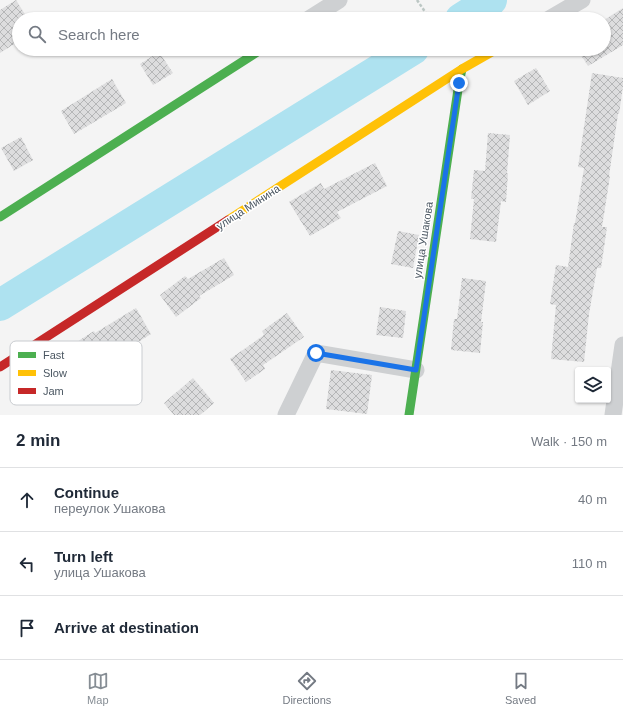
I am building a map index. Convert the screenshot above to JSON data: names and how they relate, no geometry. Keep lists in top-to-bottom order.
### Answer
{
  "streets": {
    "street": ["улица Минина", "улица Ушакова"]
  },
  "crossings": [
    ["улица Минина", "улица Ушакова"]
  ],
  "legend": ["Fast", "Slow", "Jam"],
  "page": {
    "search": "Search here",
    "heading": ["2 min", "Walk · 150 m"],
    "list": [
      ["Continue", "переулок Ушакова", "40 m"],
      ["Turn left", "улица Ушакова", "110 m"],
      "Arrive at destination"
    ],
    "nav": ["Map", "Directions", "Saved"]
  }
}
